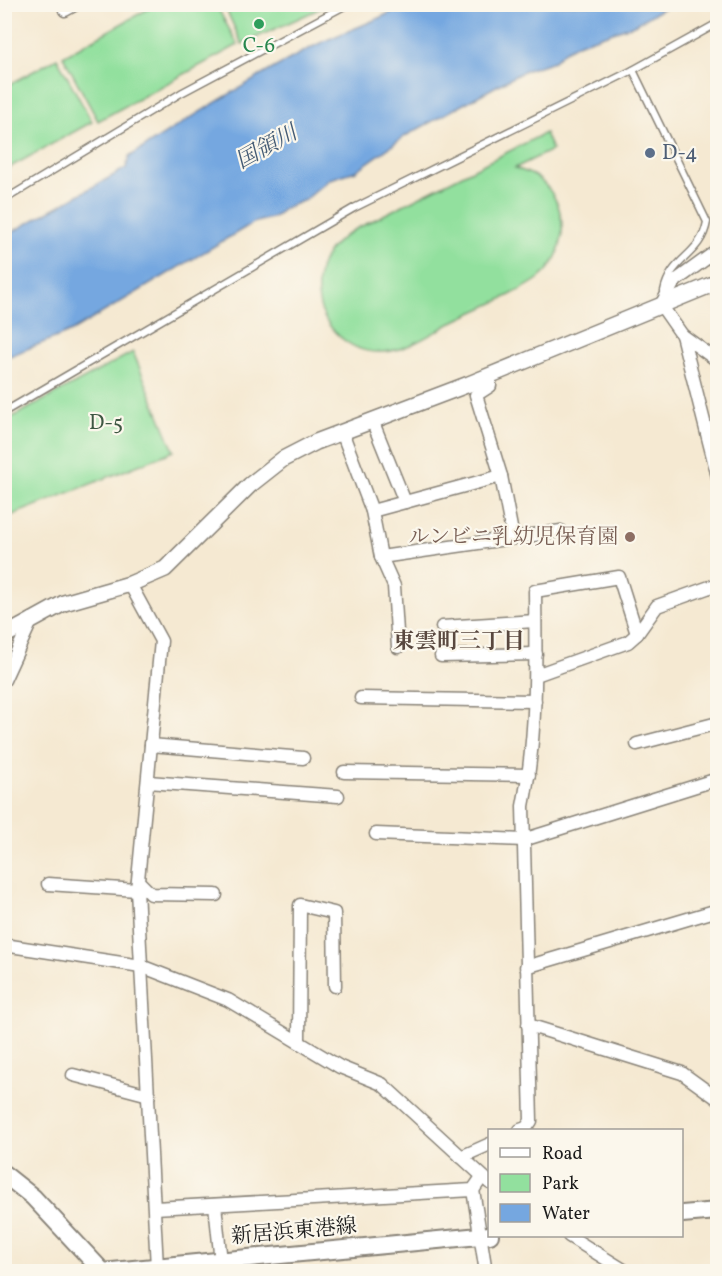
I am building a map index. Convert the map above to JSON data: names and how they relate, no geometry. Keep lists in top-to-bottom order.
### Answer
{
  "streets": {
    "main road": ["新居浜東港線"]
  },
  "districts": ["東雲町三丁目"],
  "water": ["国領川"],
  "parks": ["D-5"],
  "places": ["C-6", "D-4", "ルンビニ乳幼児保育園"],
  "legend": ["Road", "Park", "Water"]
}
